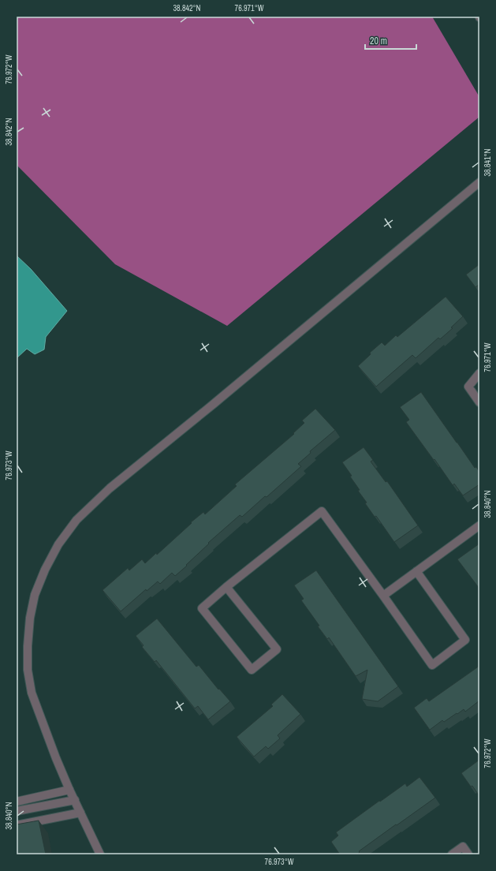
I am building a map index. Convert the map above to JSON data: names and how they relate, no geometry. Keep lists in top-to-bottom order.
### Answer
{
  "scale_bar": "20 m",
  "coordinates": [
    "38.842°N",
    "76.971°W",
    "76.972°W",
    "38.841°N",
    "76.973°W",
    "38.840°N"
  ]
}
